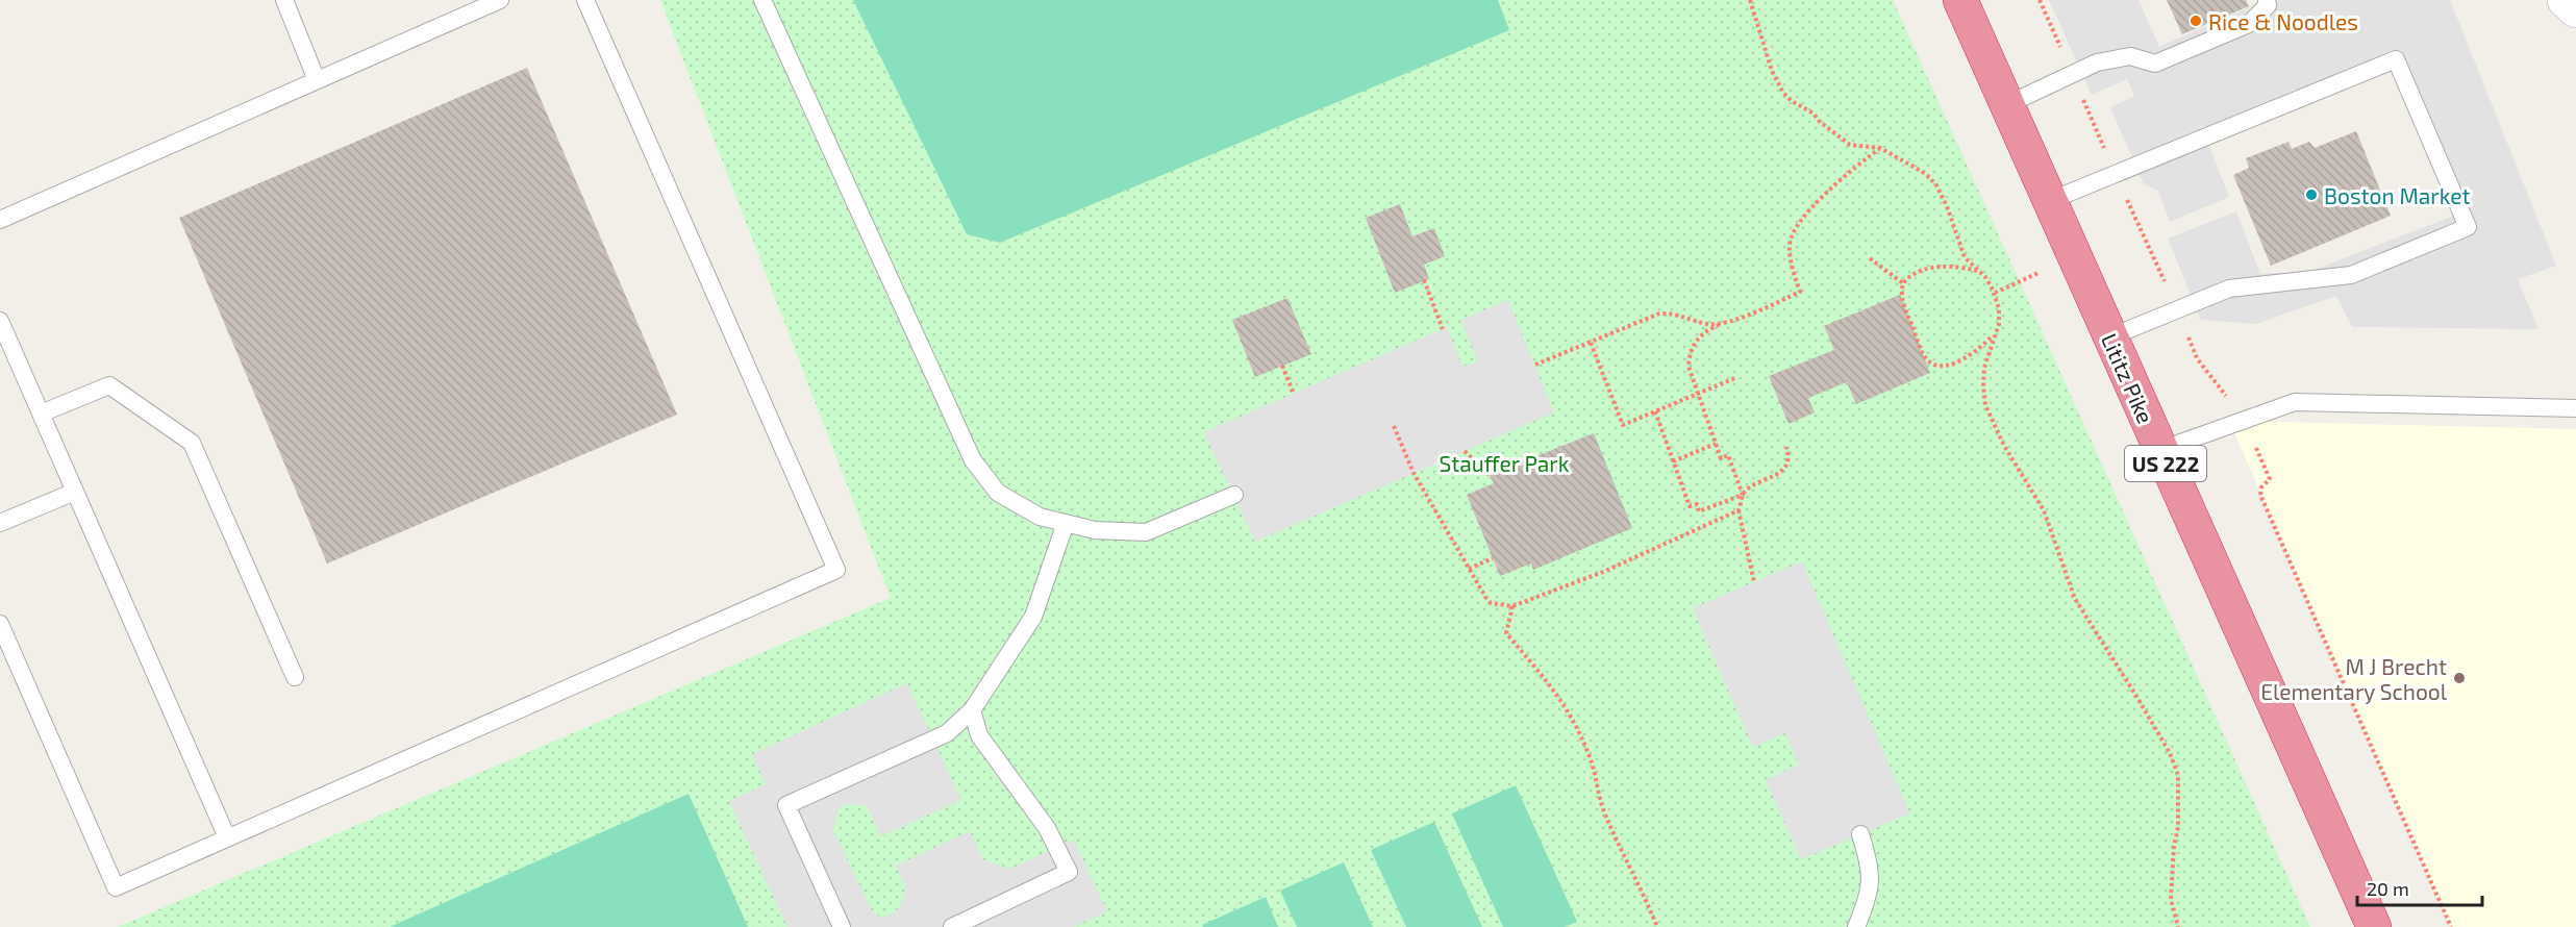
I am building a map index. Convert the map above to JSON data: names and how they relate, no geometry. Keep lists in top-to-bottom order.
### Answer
{
  "streets": {
    "highway": ["Lititz Pike", "US 222"]
  },
  "parks": ["Stauffer Park"],
  "places": ["Rice & Noodles", "Boston Market", "M J Brecht Elementary School"],
  "scale_bar": "20 m"
}
